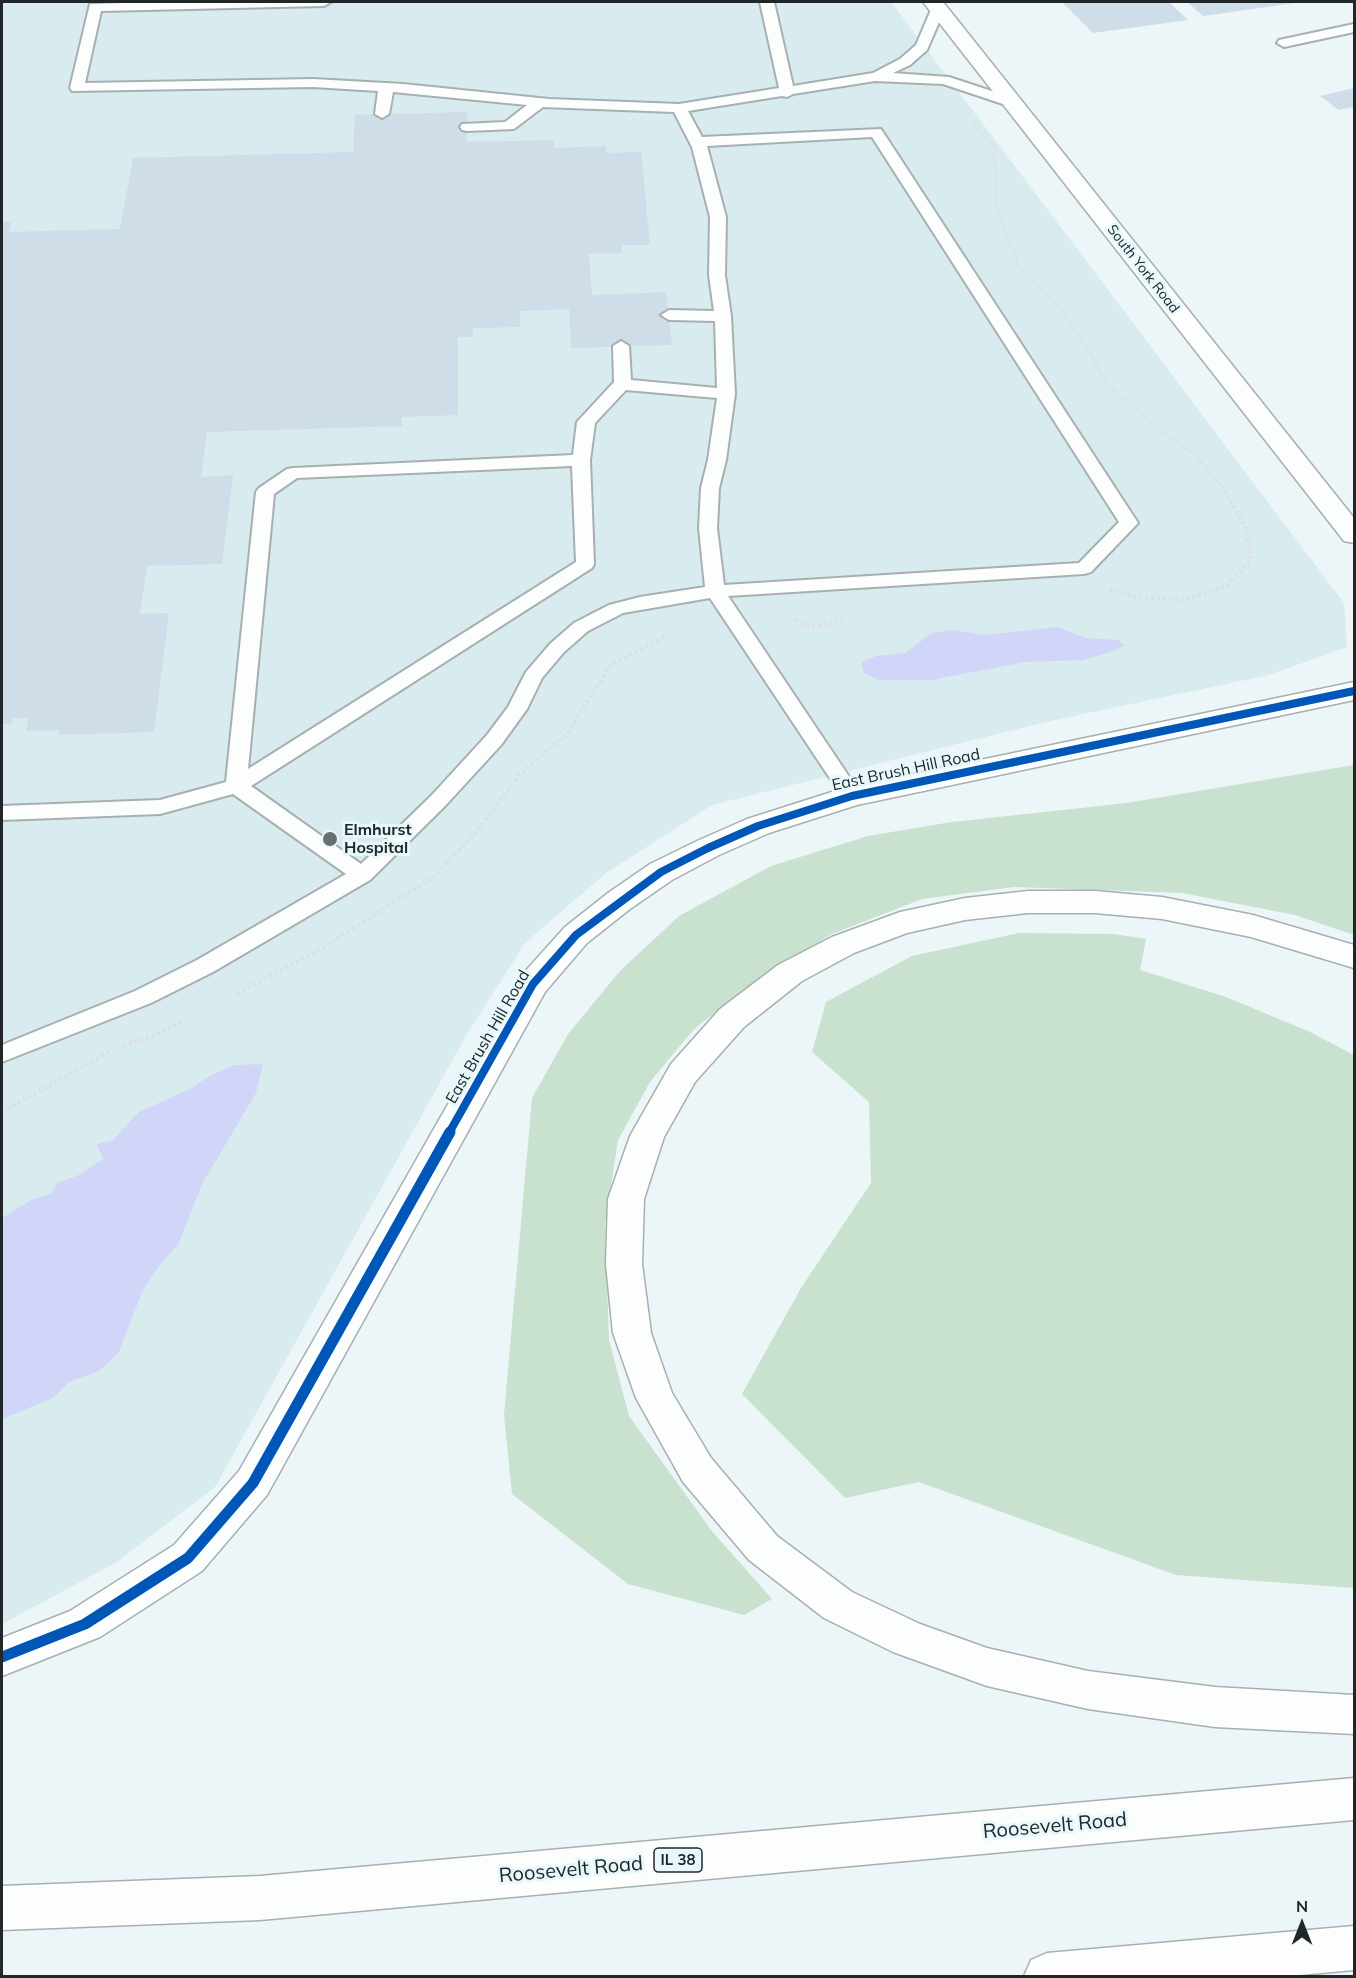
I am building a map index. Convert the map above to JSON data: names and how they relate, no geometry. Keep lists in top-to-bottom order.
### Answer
{
  "streets": {
    "main road": [
      "South York Road",
      "East Brush Hill Road",
      "Roosevelt Road",
      "IL 38"
    ]
  },
  "places": ["Elmhurst Hospital"],
  "north": "top"
}
